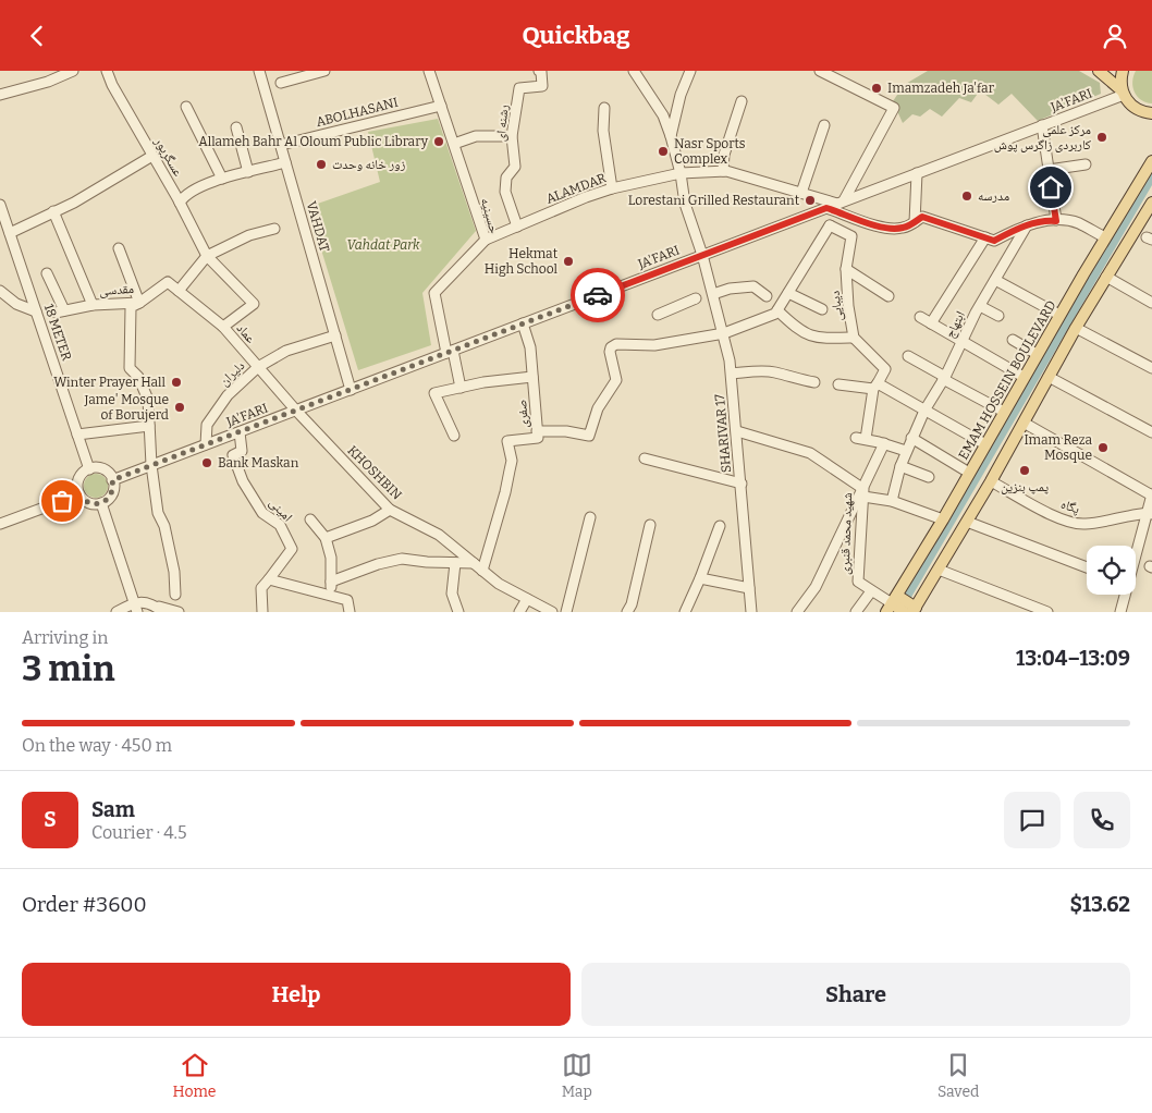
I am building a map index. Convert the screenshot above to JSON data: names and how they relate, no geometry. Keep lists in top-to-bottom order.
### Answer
{
  "streets": {
    "main road": ["EMAM HOSSEIN BOULEVARD"],
    "street": [
      "JA'FARI",
      "ABOLHASANI",
      "رشنه ای",
      "عسگرپور",
      "ALAMDAR",
      "حسینیه",
      "VAHDAT",
      "مقدسی",
      "دیبایی",
      "ابتهاج",
      "18 METER",
      "عماد",
      "دلیران",
      "صفری",
      "SHARIVAR 17",
      "KHOSHBIN",
      "پگاه",
      "امینی",
      "شهید محمد قنبری"
    ]
  },
  "crossings": [
    ["JA'FARI", "ALAMDAR"],
    ["JA'FARI", "حسینیه"],
    ["JA'FARI", "VAHDAT"],
    ["JA'FARI", "18 METER"],
    ["JA'FARI", "عماد"],
    ["JA'FARI", "دلیران"],
    ["JA'FARI", "صفری"],
    ["JA'FARI", "SHARIVAR 17"],
    ["JA'FARI", "KHOSHBIN"],
    ["JA'FARI", "امینی"],
    ["ABOLHASANI", "حسینیه"],
    ["ABOLHASANI", "VAHDAT"],
    ["رشنه ای", "ALAMDAR"],
    ["عسگرپور", "عماد"],
    ["ALAMDAR", "حسینیه"],
    ["ALAMDAR", "SHARIVAR 17"],
    ["VAHDAT", "دلیران"],
    ["عماد", "دلیران"],
    ["عماد", "KHOSHBIN"],
    ["EMAM HOSSEIN BOULEVARD", "شهید محمد قنبری"],
    ["صفری", "KHOSHBIN"],
    ["SHARIVAR 17", "شهید محمد قنبری"]
  ],
  "parks": ["Vahdat Park"],
  "places": [
    "Imamzadeh Ja'far",
    "مرکز علمی کاربردی زاگرس پوش",
    "Allameh Bahr Al Oloum Public Library",
    "Nasr Sports Complex",
    "زور خانه وحدت",
    "مدرسه",
    "Lorestani Grilled Restaurant",
    "Hekmat High School",
    "Winter Prayer Hall",
    "Jame' Mosque of Borujerd",
    "Imam Reza Mosque",
    "Bank Maskan",
    "پمپ بنزین"
  ],
  "page": {
    "header": "Quickbag",
    "heading": ["3 min", "Arriving in", "13:04–13:09"],
    "panel": [
      "Sam",
      "Courier · 4.5",
      "Order #3600",
      "$13.62"
    ],
    "bar": "On the way · 450 m",
    "round": "S",
    "buttons": ["Help", "Share"],
    "tabs": ["Home", "Map", "Saved"]
  }
}
